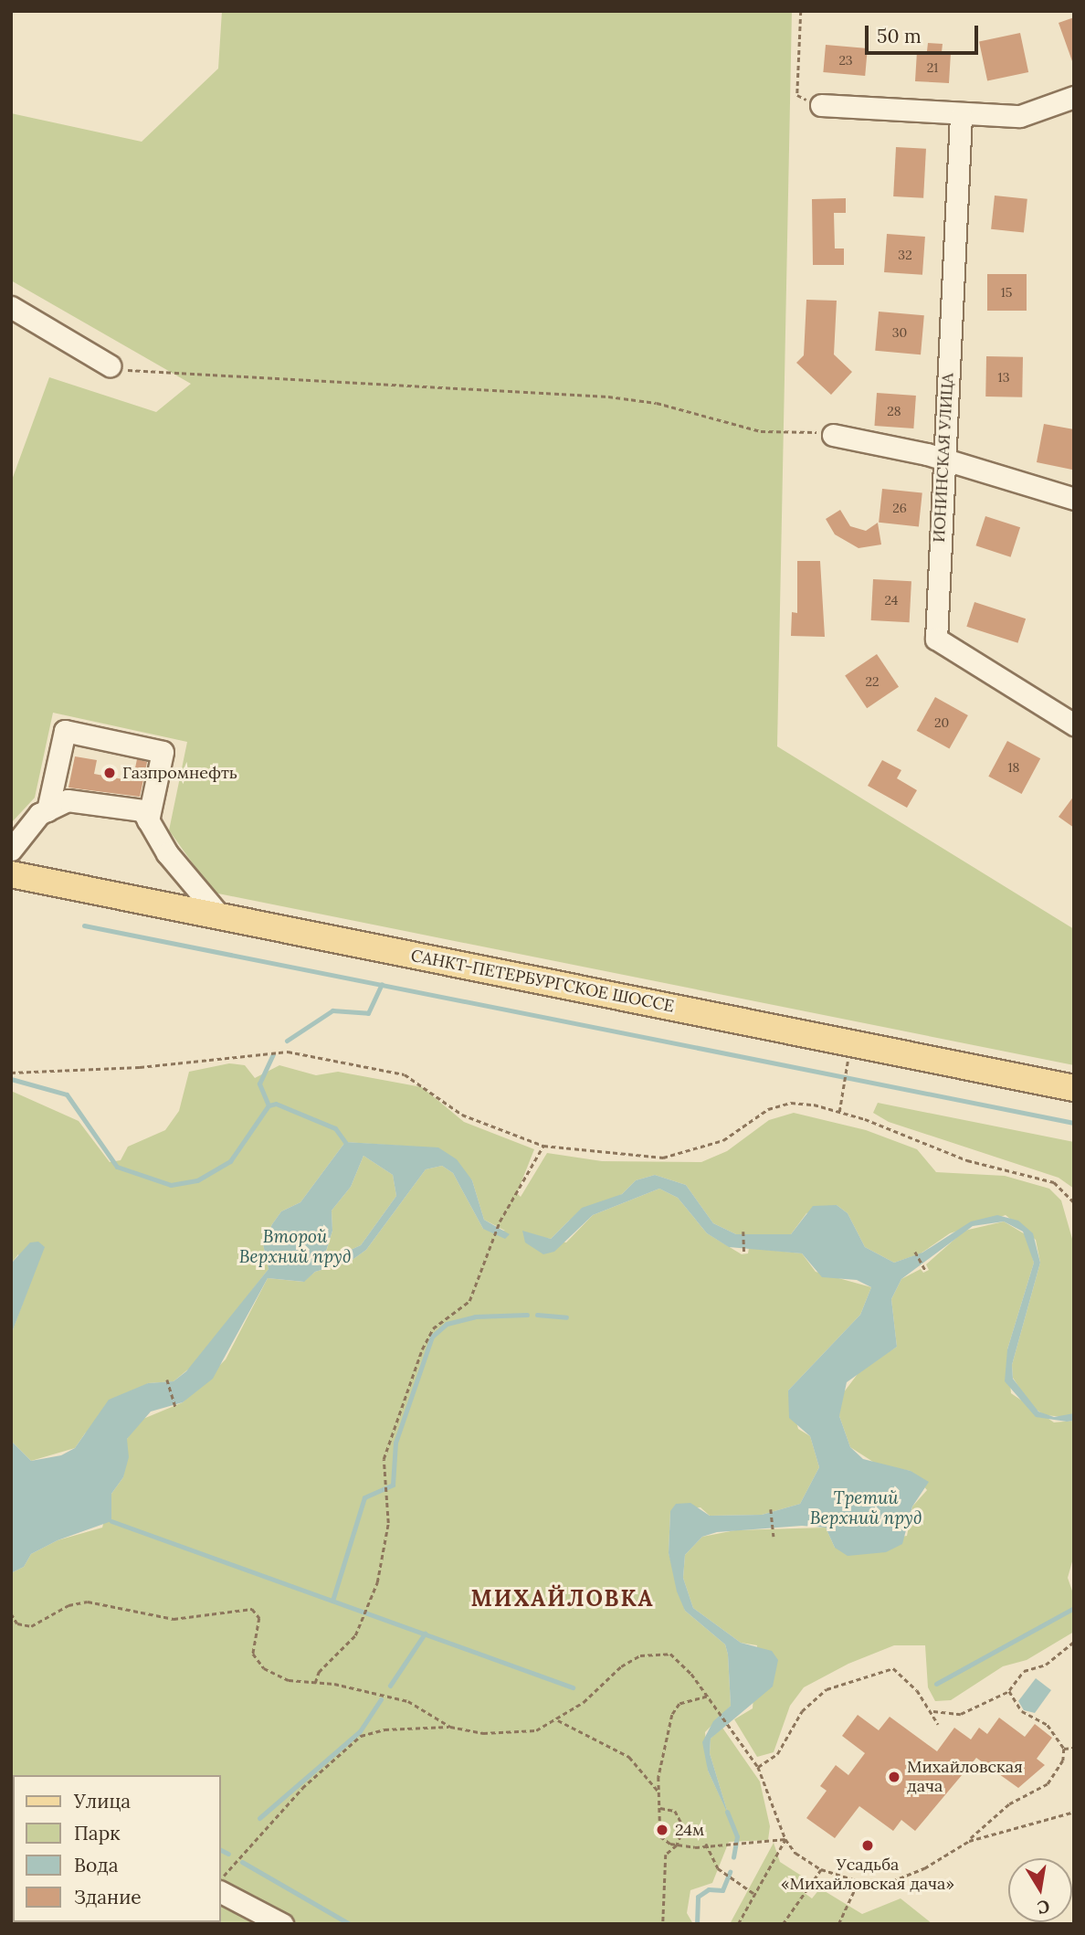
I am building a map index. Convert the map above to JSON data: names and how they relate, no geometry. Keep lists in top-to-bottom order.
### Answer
{
  "streets": {
    "main road": ["САНКТ-ПЕТЕРБУРГСКОЕ ШОССЕ"],
    "lane": ["ИОНИНСКАЯ УЛИЦА"]
  },
  "districts": ["МИХАЙЛОВКА"],
  "water": ["Второй Верхний пруд", "Третий Верхний пруд"],
  "places": [
    "Газпромнефть",
    "Михайловская дача",
    "24м",
    "Усадьба «Михайловская дача»"
  ],
  "house_numbers": [
    "23",
    "21",
    "32",
    "15",
    "30",
    "13",
    "28",
    "26",
    "24",
    "22",
    "20",
    "18"
  ],
  "legend": [
    "Улица",
    "Парк",
    "Вода",
    "Здание"
  ],
  "scale_bar": "50 m",
  "north": "bottom"
}
